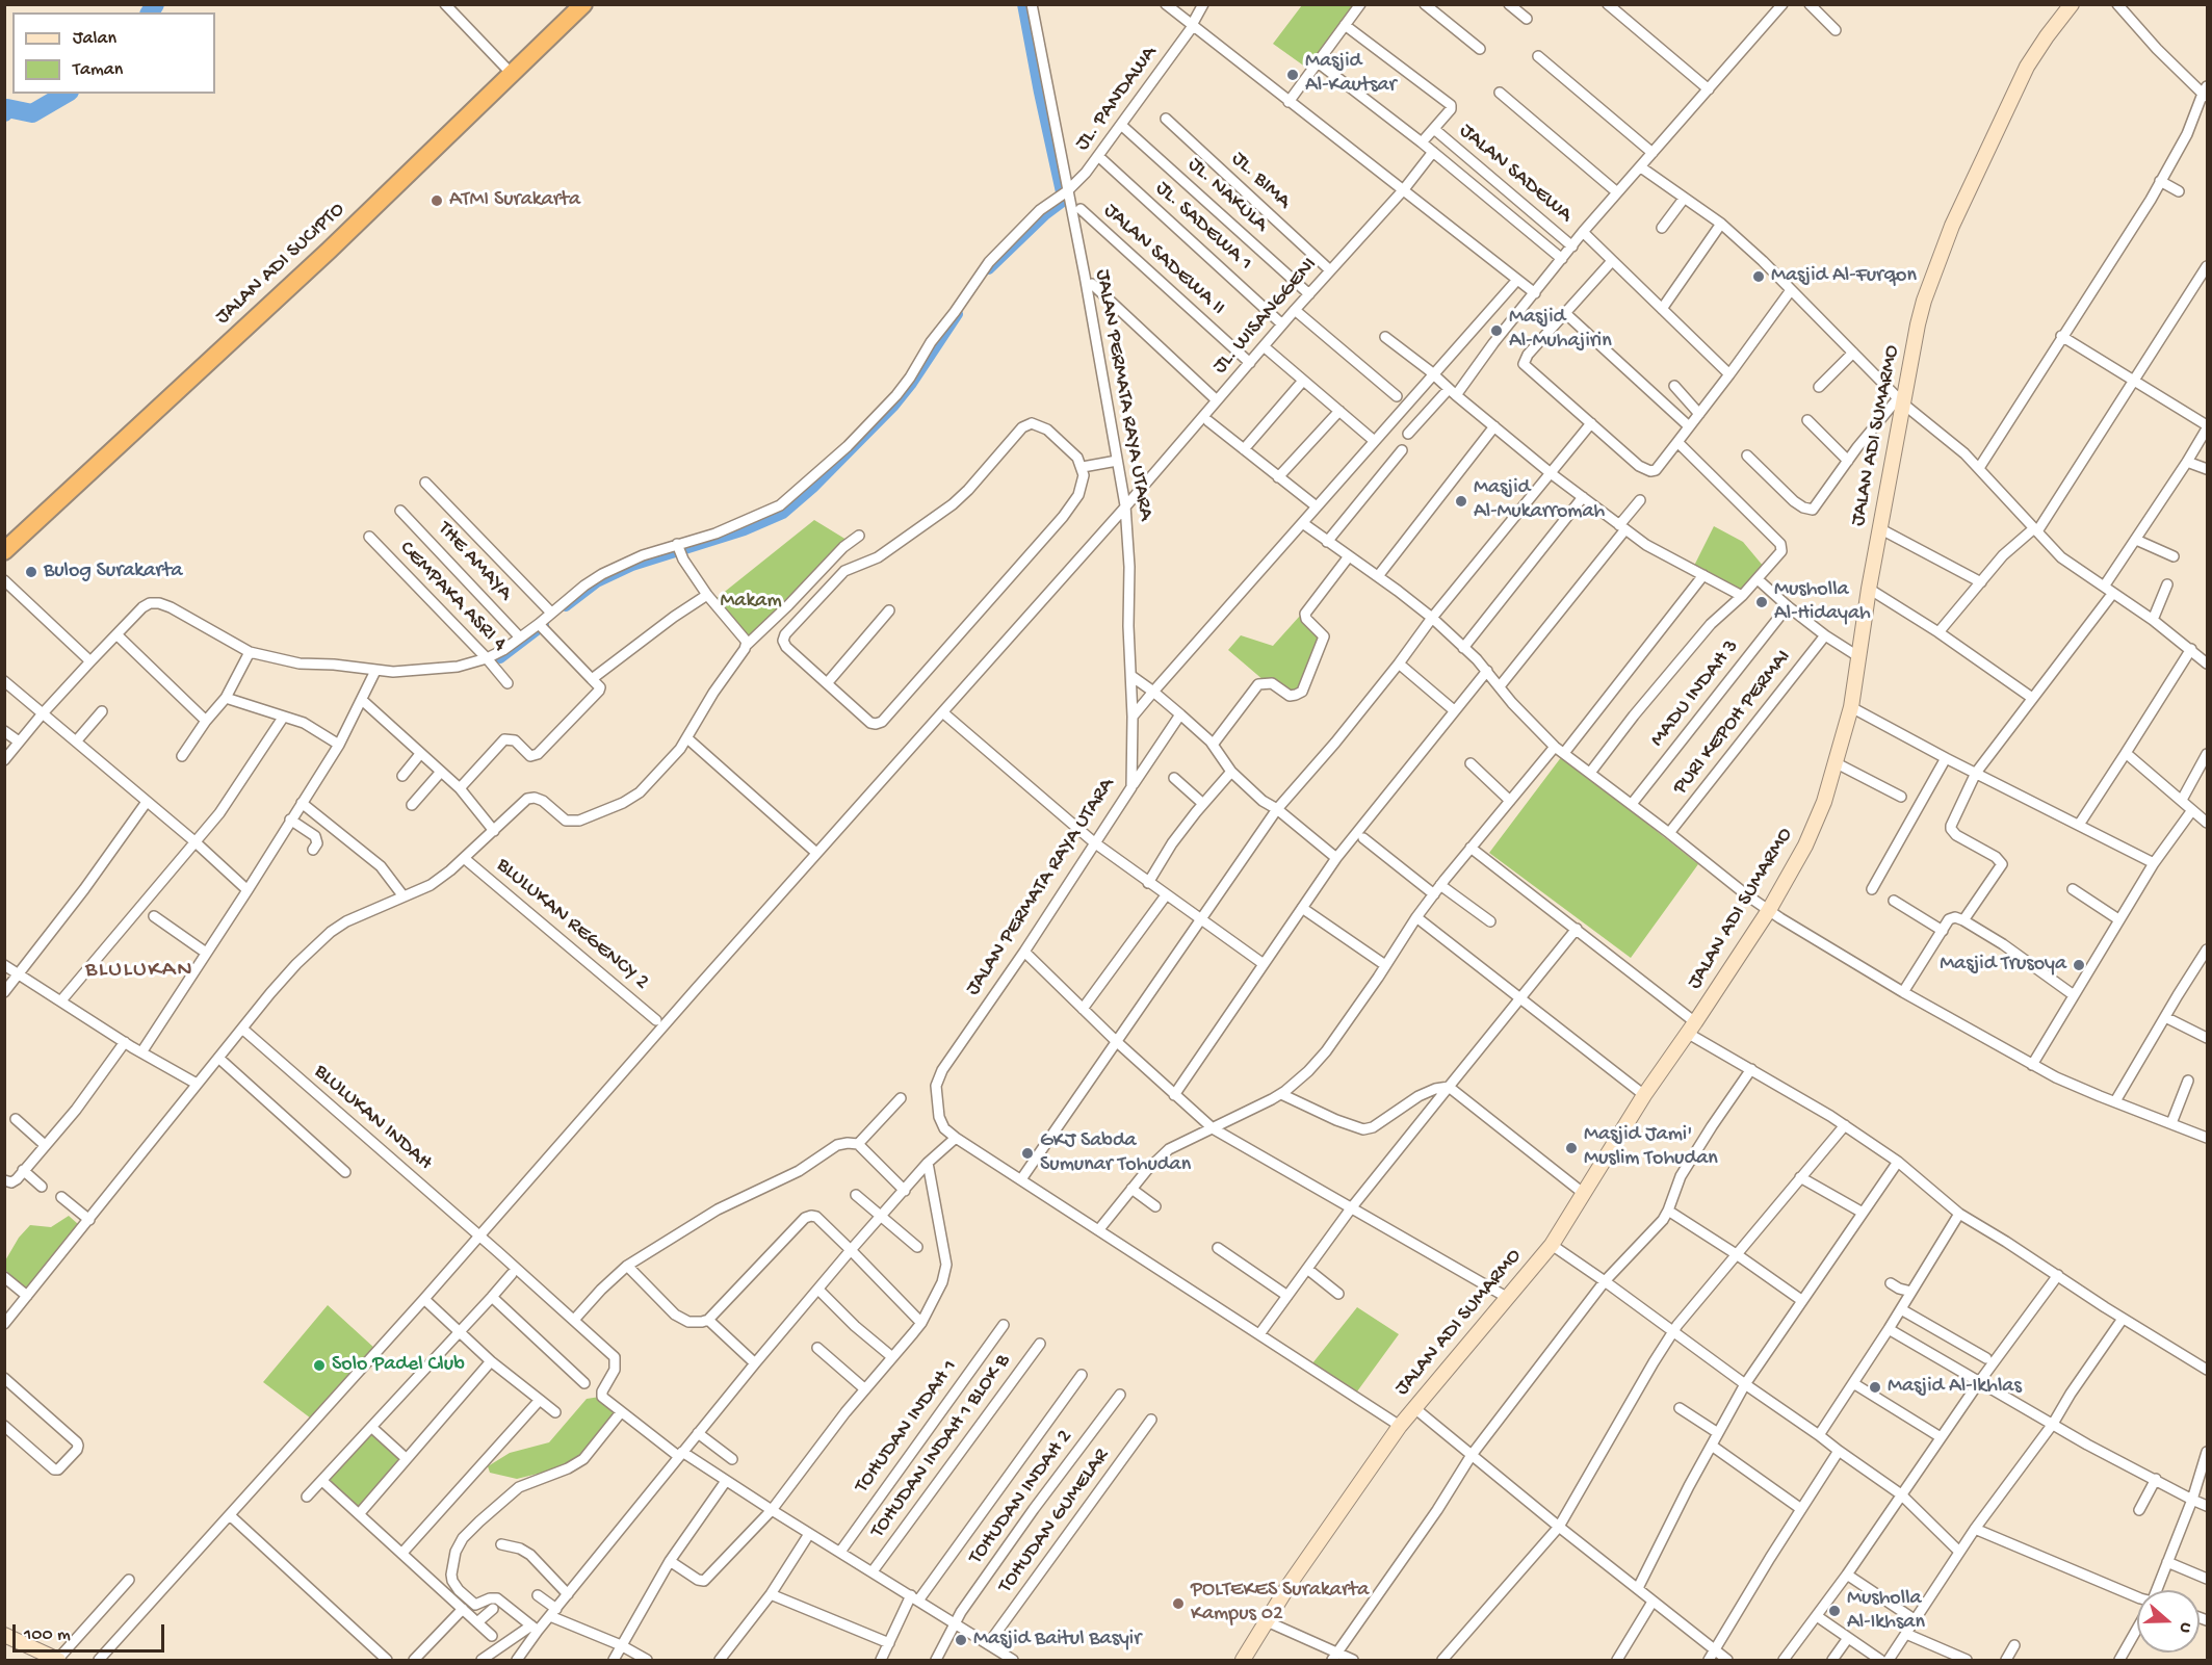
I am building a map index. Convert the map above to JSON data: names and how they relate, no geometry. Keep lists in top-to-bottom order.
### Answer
{
  "streets": {
    "highway": ["JALAN ADI SUCIPTO"],
    "main road": ["JALAN ADI SUMARMO"],
    "street": [
      "JL. PANDAWA",
      "JALAN SADEWA",
      "JL. BIMA",
      "JL. NAKULA",
      "JL. SADEWA 1",
      "JALAN SADEWA II",
      "JL. WISANGGENI",
      "JALAN PERMATA RAYA UTARA",
      "THE AMAYA",
      "CEMPAKA ASRI 4",
      "MADU INDAH 3",
      "PURI KEPOH PERMAI",
      "BLULUKAN REGENCY 2",
      "BLULUKAN INDAH",
      "TOHUDAN INDAH 1",
      "TOHUDAN INDAH 1 BLOK B",
      "TOHUDAN INDAH 2",
      "TOHUDAN GUMELAR"
    ]
  },
  "crossings": [
    ["JL. PANDAWA", "JL. NAKULA"],
    ["JL. PANDAWA", "JL. SADEWA 1"],
    ["JL. PANDAWA", "JALAN PERMATA RAYA UTARA"],
    ["JL. PANDAWA", "THE AMAYA"],
    ["JL. PANDAWA", "CEMPAKA ASRI 4"],
    ["JL. BIMA", "JL. WISANGGENI"],
    ["JL. NAKULA", "JL. WISANGGENI"],
    ["JL. SADEWA 1", "JL. WISANGGENI"],
    ["JALAN SADEWA II", "JL. WISANGGENI"],
    ["JL. WISANGGENI", "JALAN PERMATA RAYA UTARA"],
    ["JL. WISANGGENI", "BLULUKAN INDAH"],
    ["JALAN PERMATA RAYA UTARA", "JALAN ADI SUMARMO"]
  ],
  "districts": ["BLULUKAN"],
  "parks": ["Makam"],
  "places": [
    "Masjid Al-Kautsar",
    "ATMI Surakarta",
    "Masjid Al-Furqon",
    "Masjid Al-Muhajirin",
    "Masjid Al-Mukarromah",
    "Bulog Surakarta",
    "Musholla Al-Hidayah",
    "Masjid Trusoya",
    "Masjid Jami' Muslim Tohudan",
    "GKJ Sabda Sumunar Tohudan",
    "Solo Padel Club",
    "Masjid Al-Ikhlas",
    "POLTEKES Surakarta Kampus 02",
    "Musholla Al-Ikhsan",
    "Masjid Baitul Basyir"
  ],
  "legend": ["Jalan", "Taman"],
  "scale_bar": "100 m",
  "north": "right"
}
